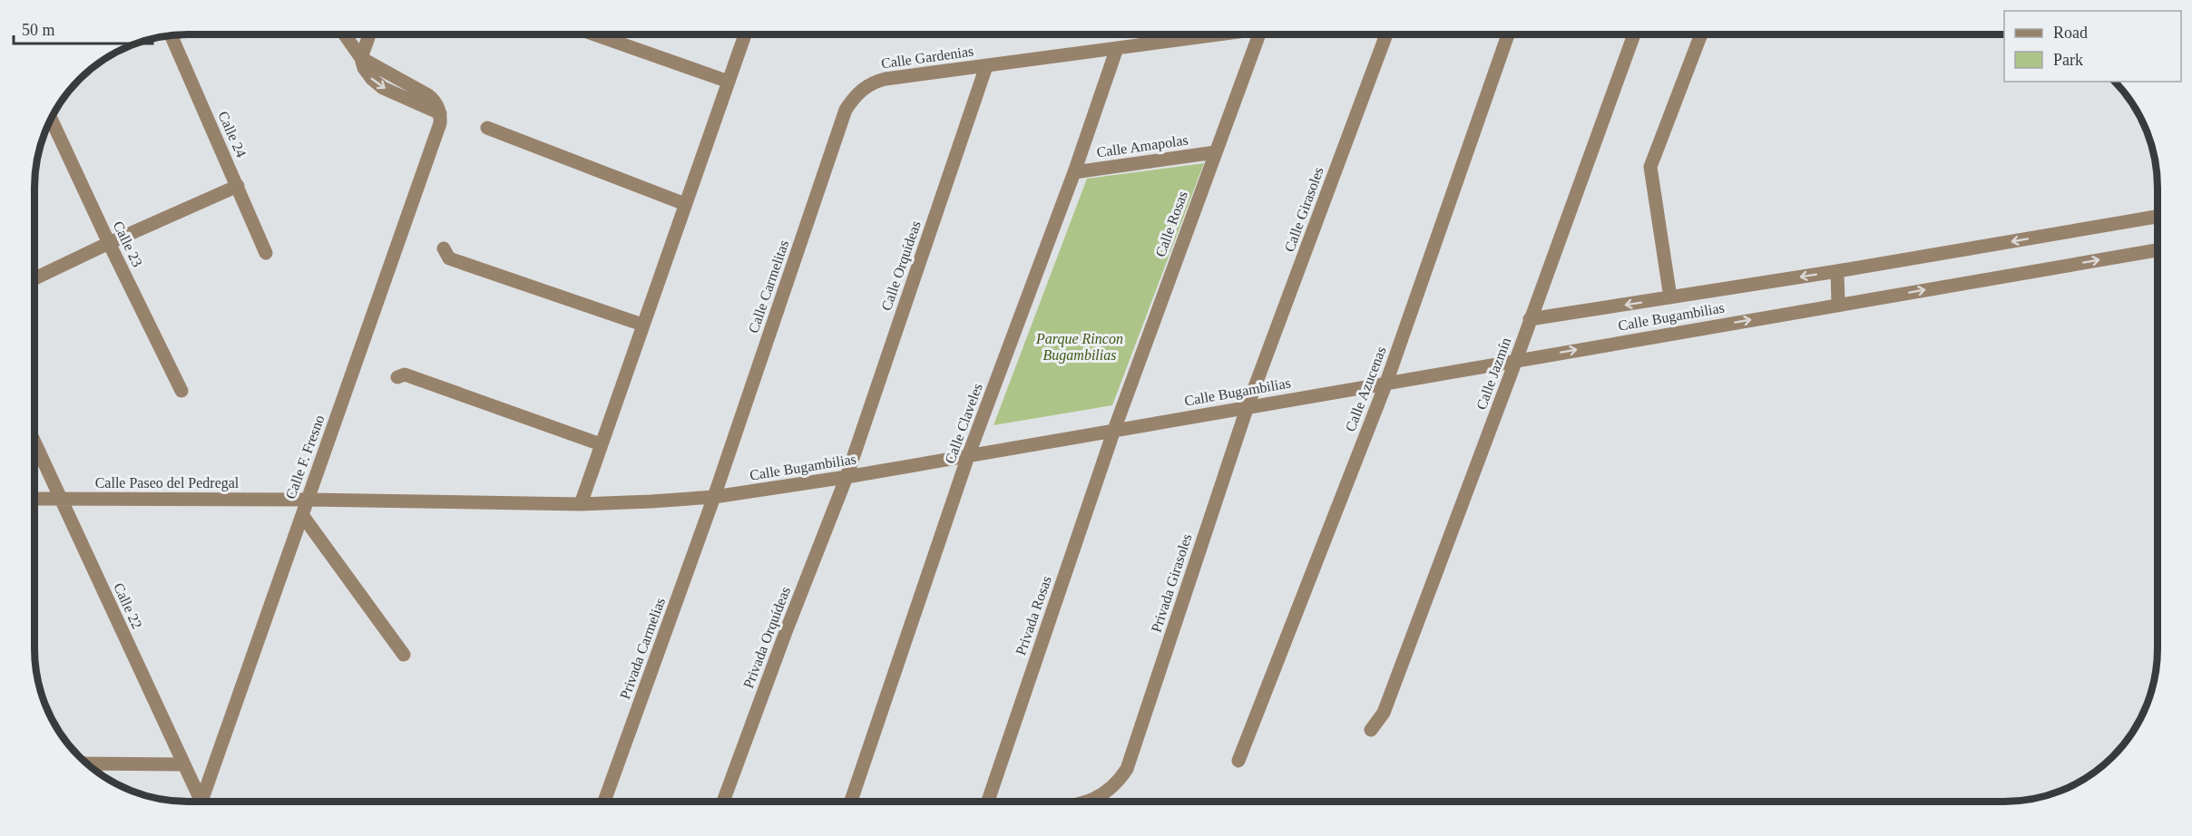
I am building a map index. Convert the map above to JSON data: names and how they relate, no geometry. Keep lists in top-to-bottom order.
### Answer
{
  "streets": {
    "street": [
      "Calle Gardenias",
      "Calle 24",
      "Calle Amapolas",
      "Calle Girasoles",
      "Calle Rosas",
      "Calle 23",
      "Calle Orquídeas",
      "Calle Carmelitas",
      "Calle Bugambilias",
      "Calle Jazmín",
      "Calle Azucenas",
      "Calle Claveles",
      "Calle F. Fresno",
      "Calle Paseo del Pedregal",
      "Privada Girasoles",
      "Calle 22",
      "Privada Rosas",
      "Privada Orquídeas",
      "Privada Carmelias"
    ]
  },
  "crossings": [
    ["Calle Gardenias", "Calle Orquídeas"],
    ["Calle Gardenias", "Calle Carmelitas"],
    ["Calle Gardenias", "Calle Claveles"],
    ["Calle Amapolas", "Calle Rosas"],
    ["Calle Amapolas", "Calle Claveles"],
    ["Calle Girasoles", "Calle Bugambilias"],
    ["Calle Girasoles", "Privada Girasoles"],
    ["Calle Rosas", "Calle Bugambilias"],
    ["Calle Rosas", "Privada Rosas"],
    ["Calle Orquídeas", "Calle Bugambilias"],
    ["Calle Orquídeas", "Privada Orquídeas"],
    ["Calle Carmelitas", "Calle Bugambilias"],
    ["Calle Carmelitas", "Privada Carmelias"],
    ["Calle Bugambilias", "Calle Jazmín"],
    ["Calle Bugambilias", "Calle Azucenas"],
    ["Calle Bugambilias", "Calle Claveles"],
    ["Calle Bugambilias", "Calle F. Fresno"],
    ["Calle Bugambilias", "Calle Paseo del Pedregal"],
    ["Calle Bugambilias", "Privada Girasoles"],
    ["Calle Bugambilias", "Privada Rosas"],
    ["Calle Bugambilias", "Privada Orquídeas"],
    ["Calle Bugambilias", "Privada Carmelias"],
    ["Calle F. Fresno", "Calle Paseo del Pedregal"],
    ["Calle Paseo del Pedregal", "Calle 22"]
  ],
  "parks": ["Parque Rincon Bugambilias"],
  "legend": ["Road", "Park"],
  "scale_bar": "50 m"
}
